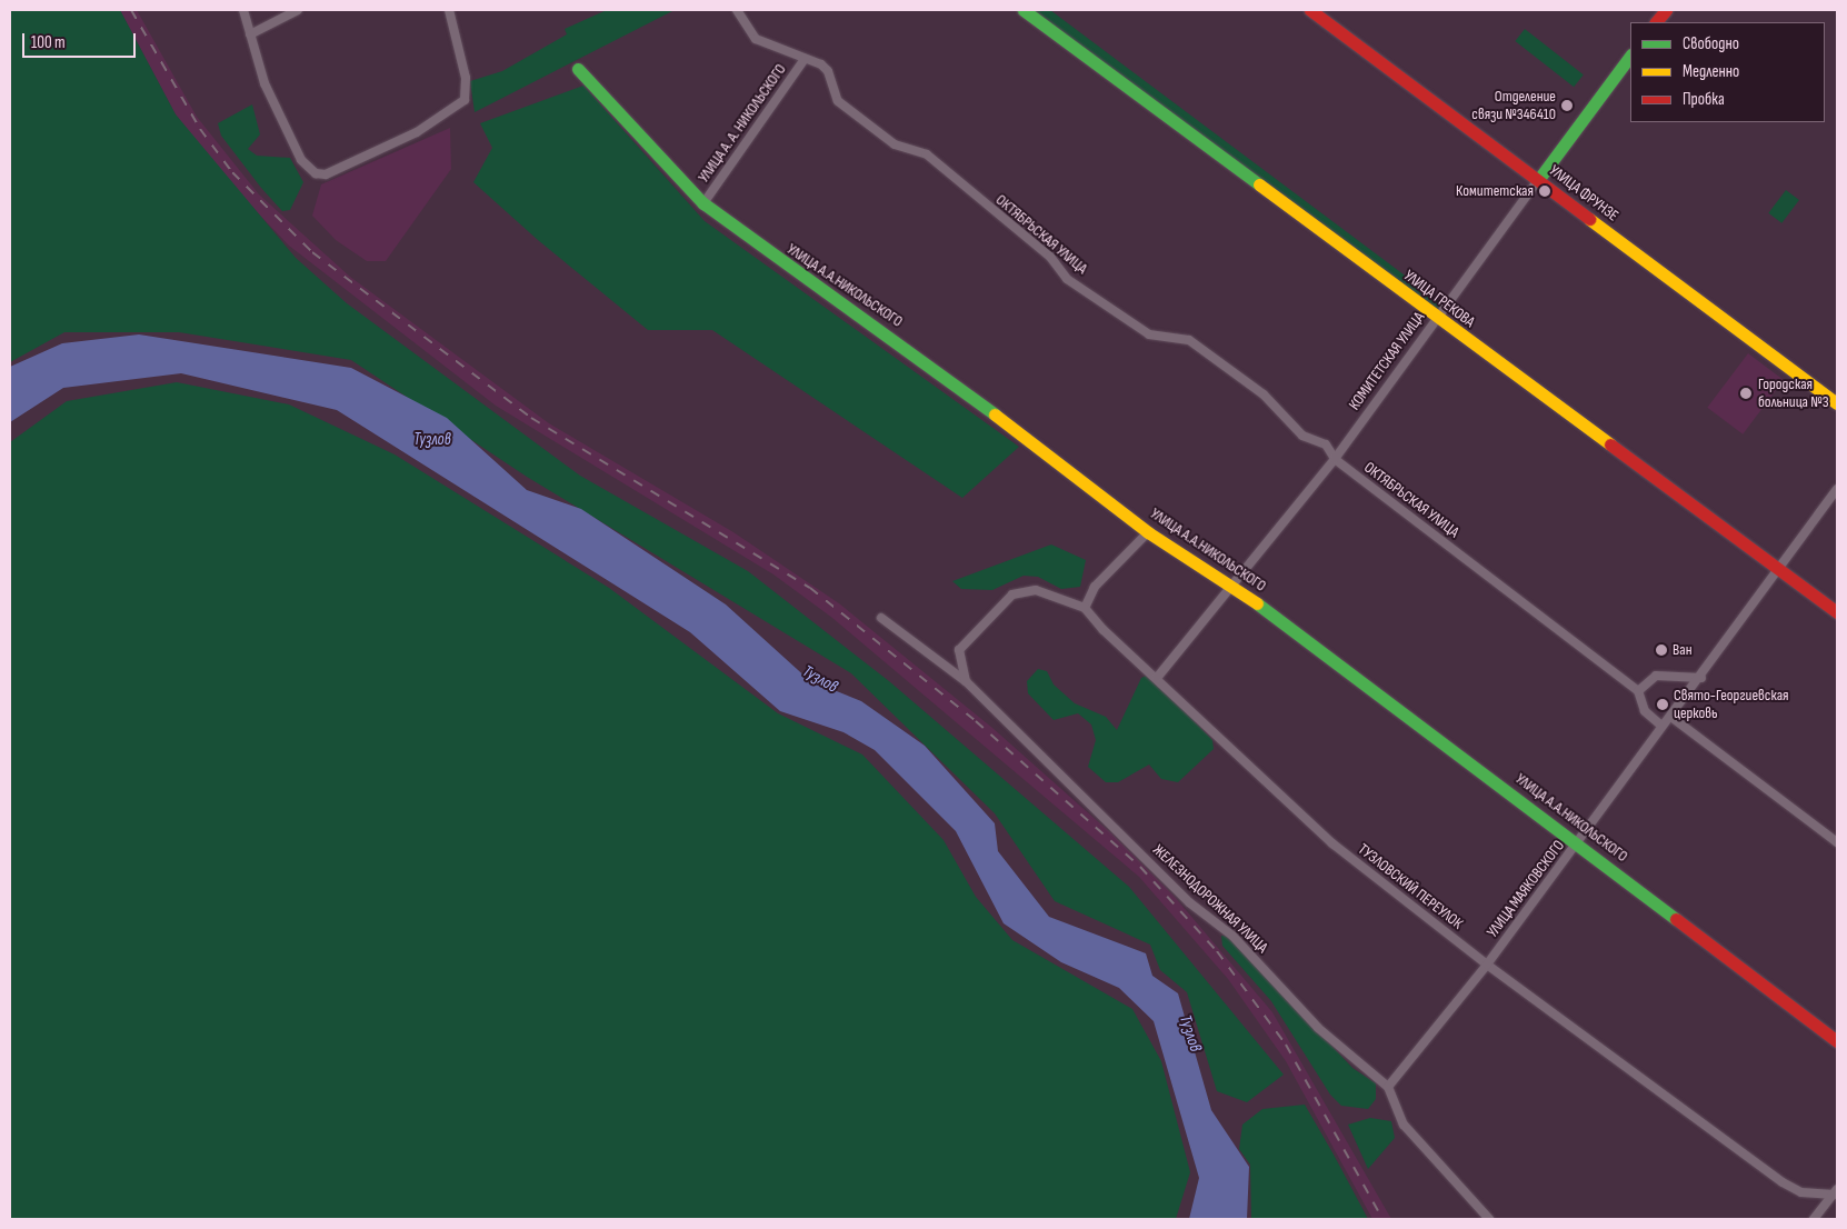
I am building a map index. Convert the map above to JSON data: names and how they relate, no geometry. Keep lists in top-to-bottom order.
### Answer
{
  "streets": {
    "street": [
      "УЛИЦА А. А. НИКОЛЬСКОГО",
      "УЛИЦА ФРУНЗЕ",
      "ОКТЯБРЬСКАЯ УЛИЦА",
      "УЛИЦА А.А.НИКОЛЬСКОГО",
      "УЛИЦА ГРЕКОВА",
      "КОМИТЕТСКАЯ УЛИЦА",
      "ТУЗЛОВСКИЙ ПЕРЕУЛОК",
      "УЛИЦА МАЯКОВСКОГО",
      "ЖЕЛЕЗНОДОРОЖНАЯ УЛИЦА"
    ]
  },
  "crossings": [
    ["УЛИЦА А. А. НИКОЛЬСКОГО", "ОКТЯБРЬСКАЯ УЛИЦА"],
    ["УЛИЦА А. А. НИКОЛЬСКОГО", "УЛИЦА А.А.НИКОЛЬСКОГО"],
    ["УЛИЦА ФРУНЗЕ", "КОМИТЕТСКАЯ УЛИЦА"],
    ["ОКТЯБРЬСКАЯ УЛИЦА", "КОМИТЕТСКАЯ УЛИЦА"],
    ["УЛИЦА А.А.НИКОЛЬСКОГО", "КОМИТЕТСКАЯ УЛИЦА"],
    ["УЛИЦА А.А.НИКОЛЬСКОГО", "УЛИЦА МАЯКОВСКОГО"],
    ["УЛИЦА ГРЕКОВА", "КОМИТЕТСКАЯ УЛИЦА"],
    ["УЛИЦА ГРЕКОВА", "УЛИЦА МАЯКОВСКОГО"],
    ["КОМИТЕТСКАЯ УЛИЦА", "ТУЗЛОВСКИЙ ПЕРЕУЛОК"],
    ["ТУЗЛОВСКИЙ ПЕРЕУЛОК", "УЛИЦА МАЯКОВСКОГО"],
    ["УЛИЦА МАЯКОВСКОГО", "ЖЕЛЕЗНОДОРОЖНАЯ УЛИЦА"]
  ],
  "water": ["Тузлов"],
  "places": [
    "Отделение связи №346410",
    "Комитетская",
    "Городская больница №3",
    "Ван",
    "Свято-Георгиевская церковь"
  ],
  "legend": ["Свободно", "Медленно", "Пробка"],
  "scale_bar": "100 m"
}
